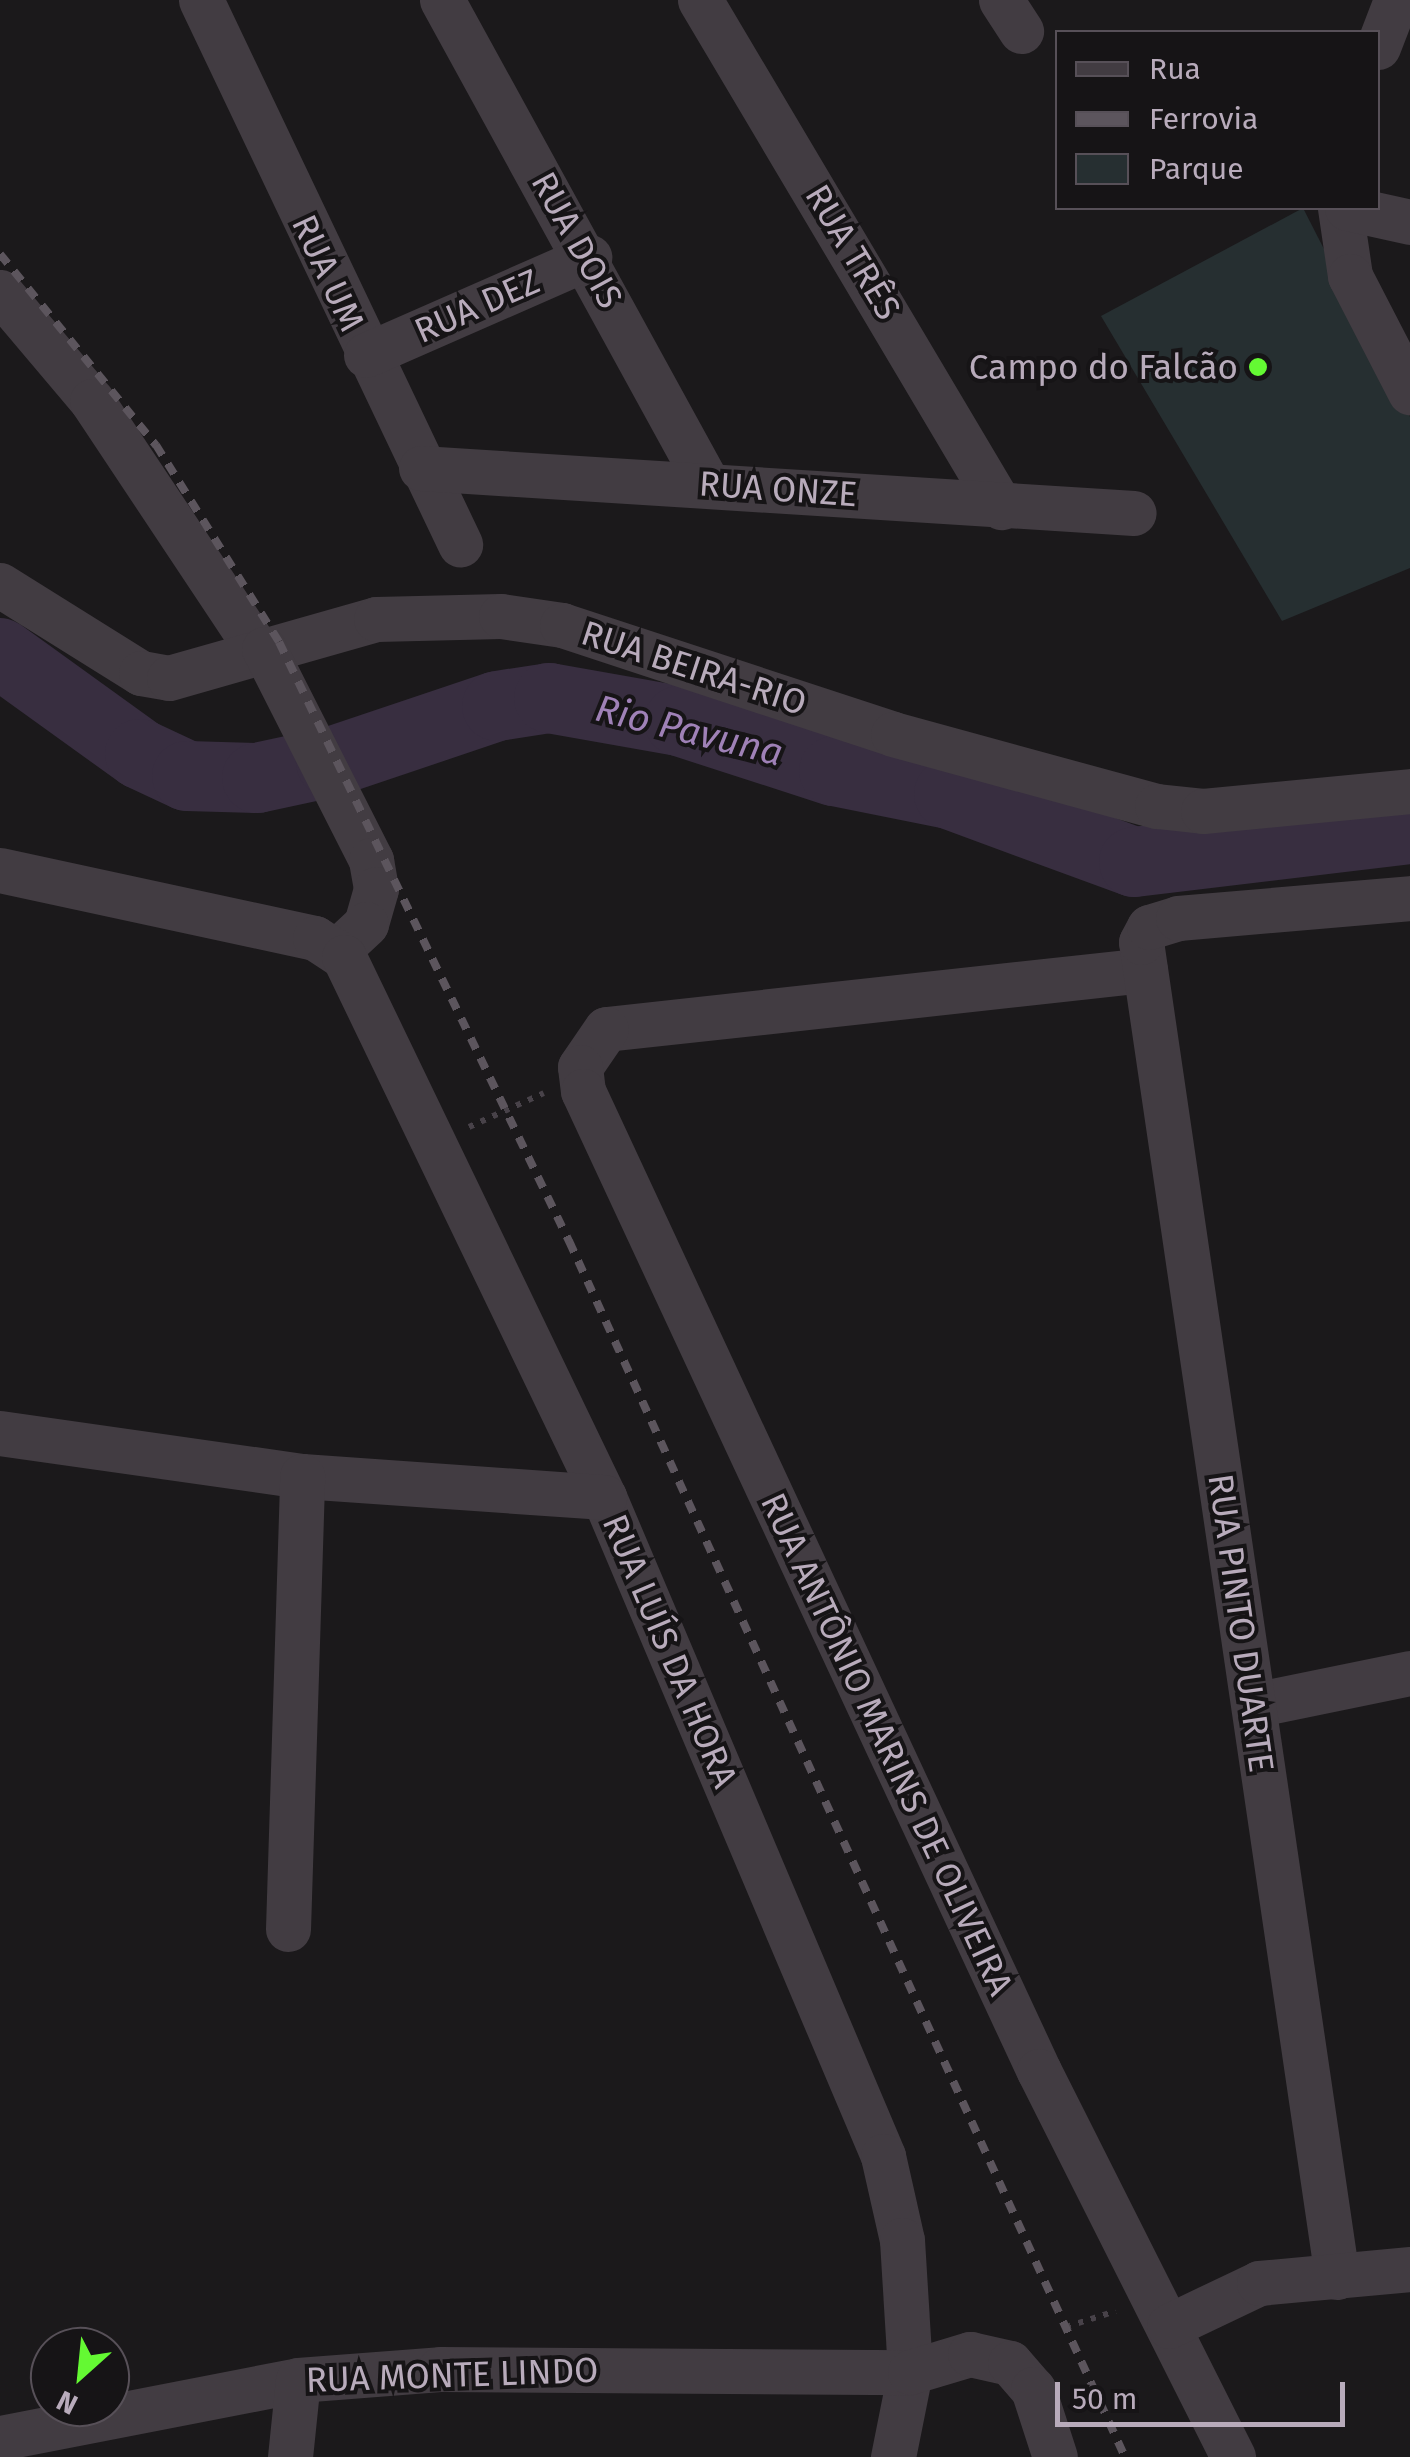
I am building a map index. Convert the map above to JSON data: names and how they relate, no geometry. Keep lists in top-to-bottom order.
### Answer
{
  "streets": {
    "street": [
      "RUA DOIS",
      "RUA TRÊS",
      "RUA UM",
      "RUA DEZ",
      "RUA ONZE",
      "RUA BEIRA-RIO",
      "RUA PINTO DUARTE",
      "RUA LUÍS DA HORA",
      "RUA ANTÔNIO MARINS DE OLIVEIRA",
      "RUA MONTE LINDO"
    ]
  },
  "crossings": [
    ["RUA DOIS", "RUA DEZ"],
    ["RUA DOIS", "RUA ONZE"],
    ["RUA TRÊS", "RUA ONZE"],
    ["RUA UM", "RUA DEZ"],
    ["RUA UM", "RUA ONZE"],
    ["RUA PINTO DUARTE", "RUA ANTÔNIO MARINS DE OLIVEIRA"],
    ["RUA LUÍS DA HORA", "RUA MONTE LINDO"]
  ],
  "water": ["Rio Pavuna"],
  "places": ["Campo do Falcão"],
  "legend": ["Rua", "Ferrovia", "Parque"],
  "scale_bar": "50 m",
  "north": "bottom left"
}
